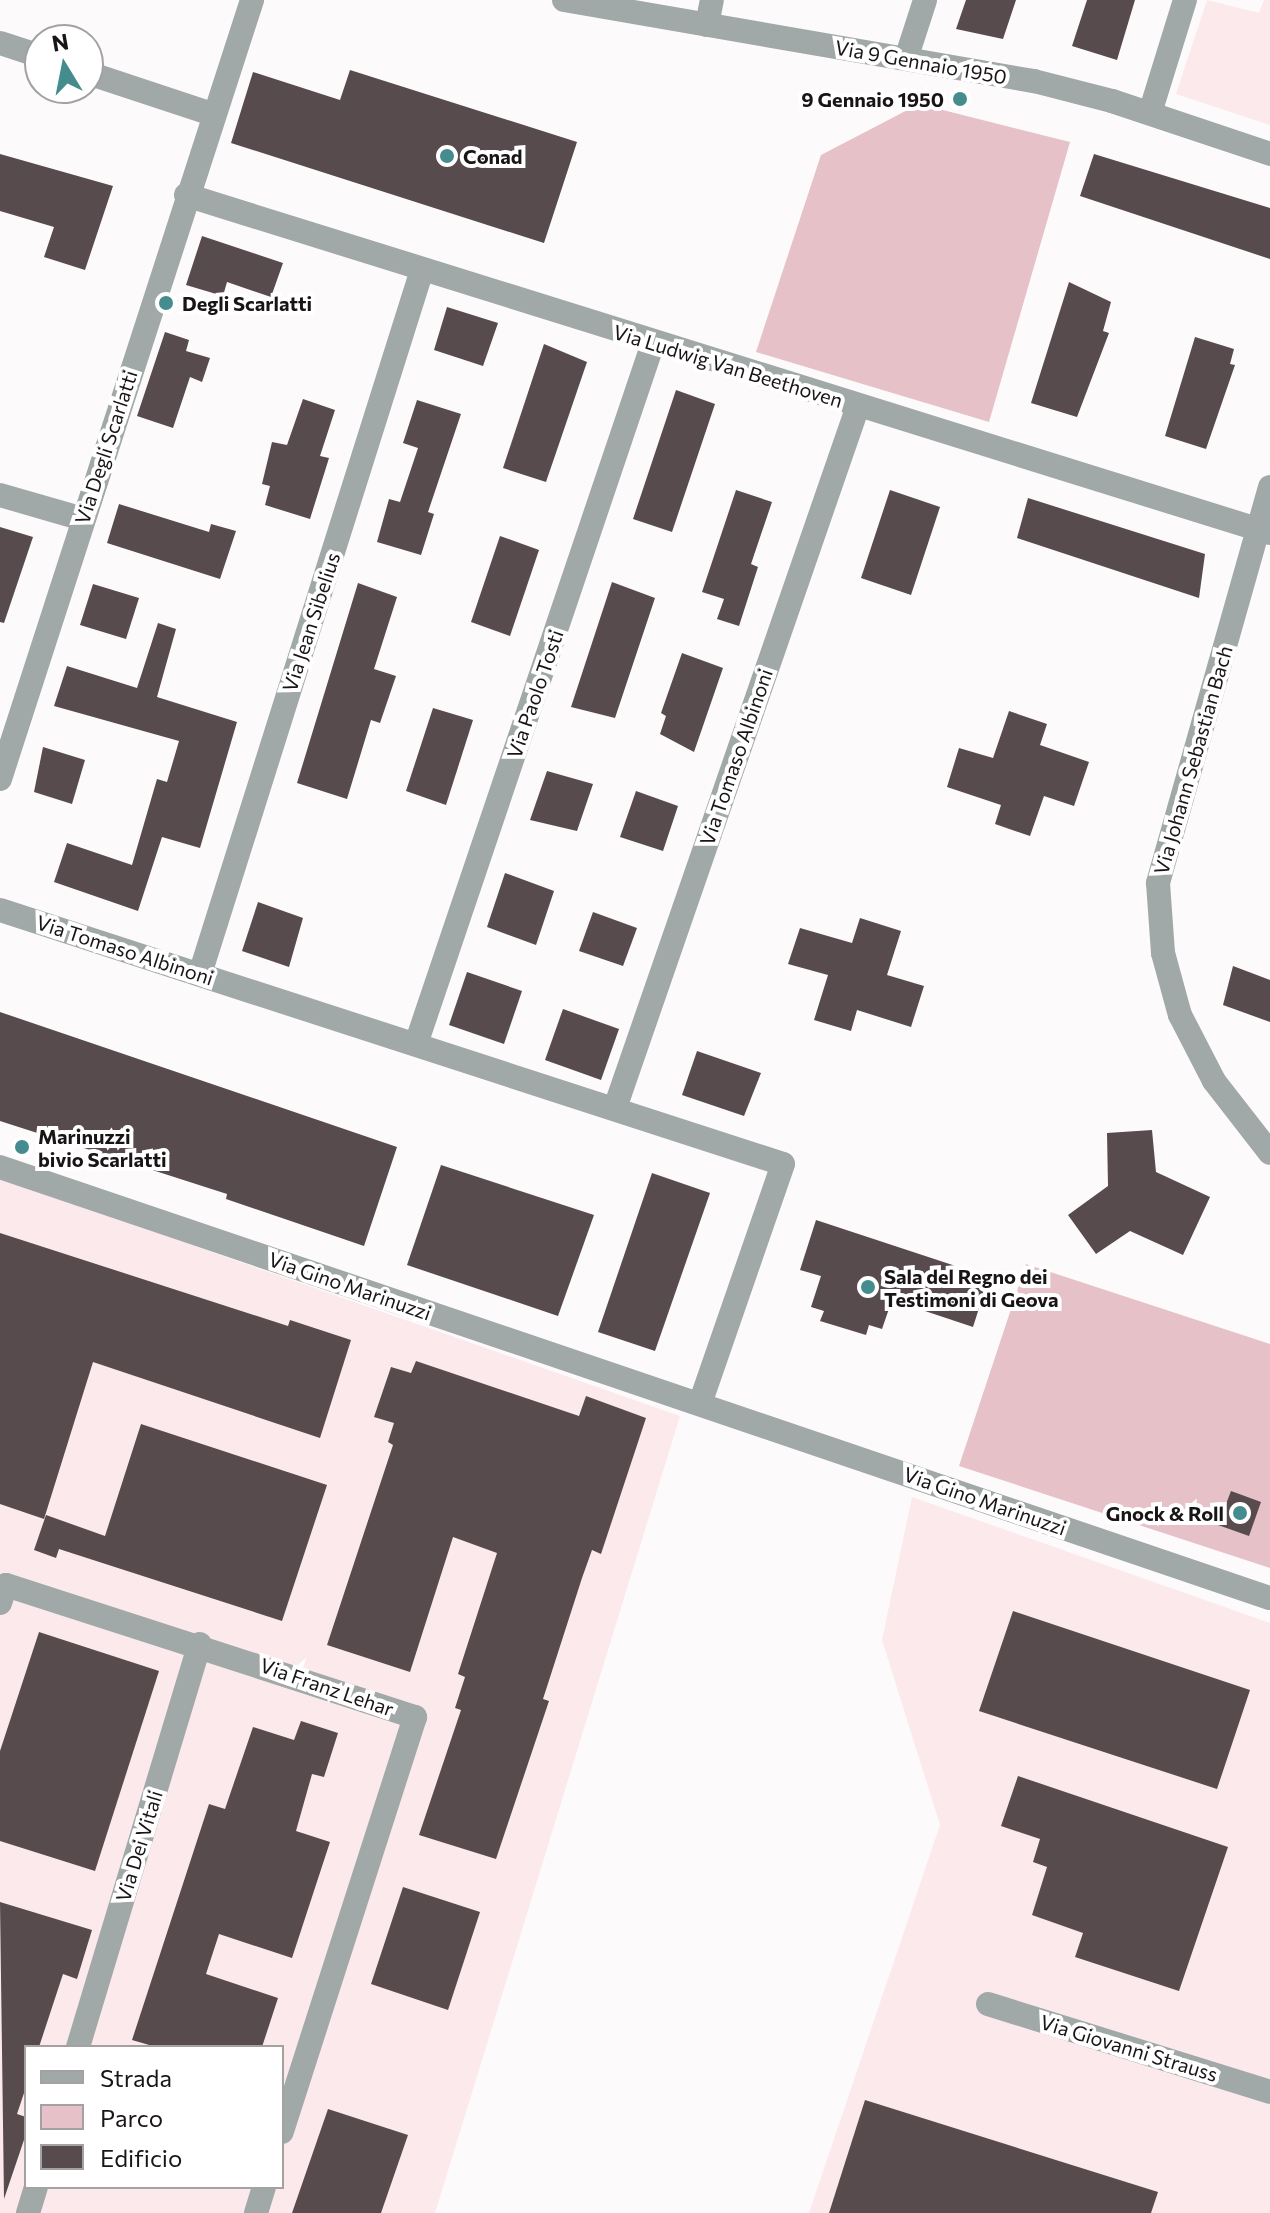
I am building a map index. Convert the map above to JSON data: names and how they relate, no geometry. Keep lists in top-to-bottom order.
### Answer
{
  "streets": {
    "street": [
      "Via 9 Gennaio 1950",
      "Via Ludwig Van Beethoven",
      "Via Degli Scarlatti",
      "Via Jean Sibelius",
      "Via Paolo Tosti",
      "Via Tomaso Albinoni",
      "Via Johann Sebastian Bach",
      "Via Gino Marinuzzi",
      "Via Franz Lehar",
      "Via Dei Vitali",
      "Via Giovanni Strauss"
    ]
  },
  "crossings": [
    ["Via Ludwig Van Beethoven", "Via Degli Scarlatti"],
    ["Via Ludwig Van Beethoven", "Via Jean Sibelius"],
    ["Via Ludwig Van Beethoven", "Via Paolo Tosti"],
    ["Via Ludwig Van Beethoven", "Via Tomaso Albinoni"],
    ["Via Ludwig Van Beethoven", "Via Johann Sebastian Bach"],
    ["Via Jean Sibelius", "Via Tomaso Albinoni"],
    ["Via Paolo Tosti", "Via Tomaso Albinoni"],
    ["Via Tomaso Albinoni", "Via Gino Marinuzzi"],
    ["Via Franz Lehar", "Via Dei Vitali"]
  ],
  "places": [
    "9 Gennaio 1950",
    "Conad",
    "Degli Scarlatti",
    "Marinuzzi bivio Scarlatti",
    "Sala del Regno dei Testimoni di Geova",
    "Gnock & Roll"
  ],
  "legend": ["Strada", "Parco", "Edificio"],
  "north": "top"
}
